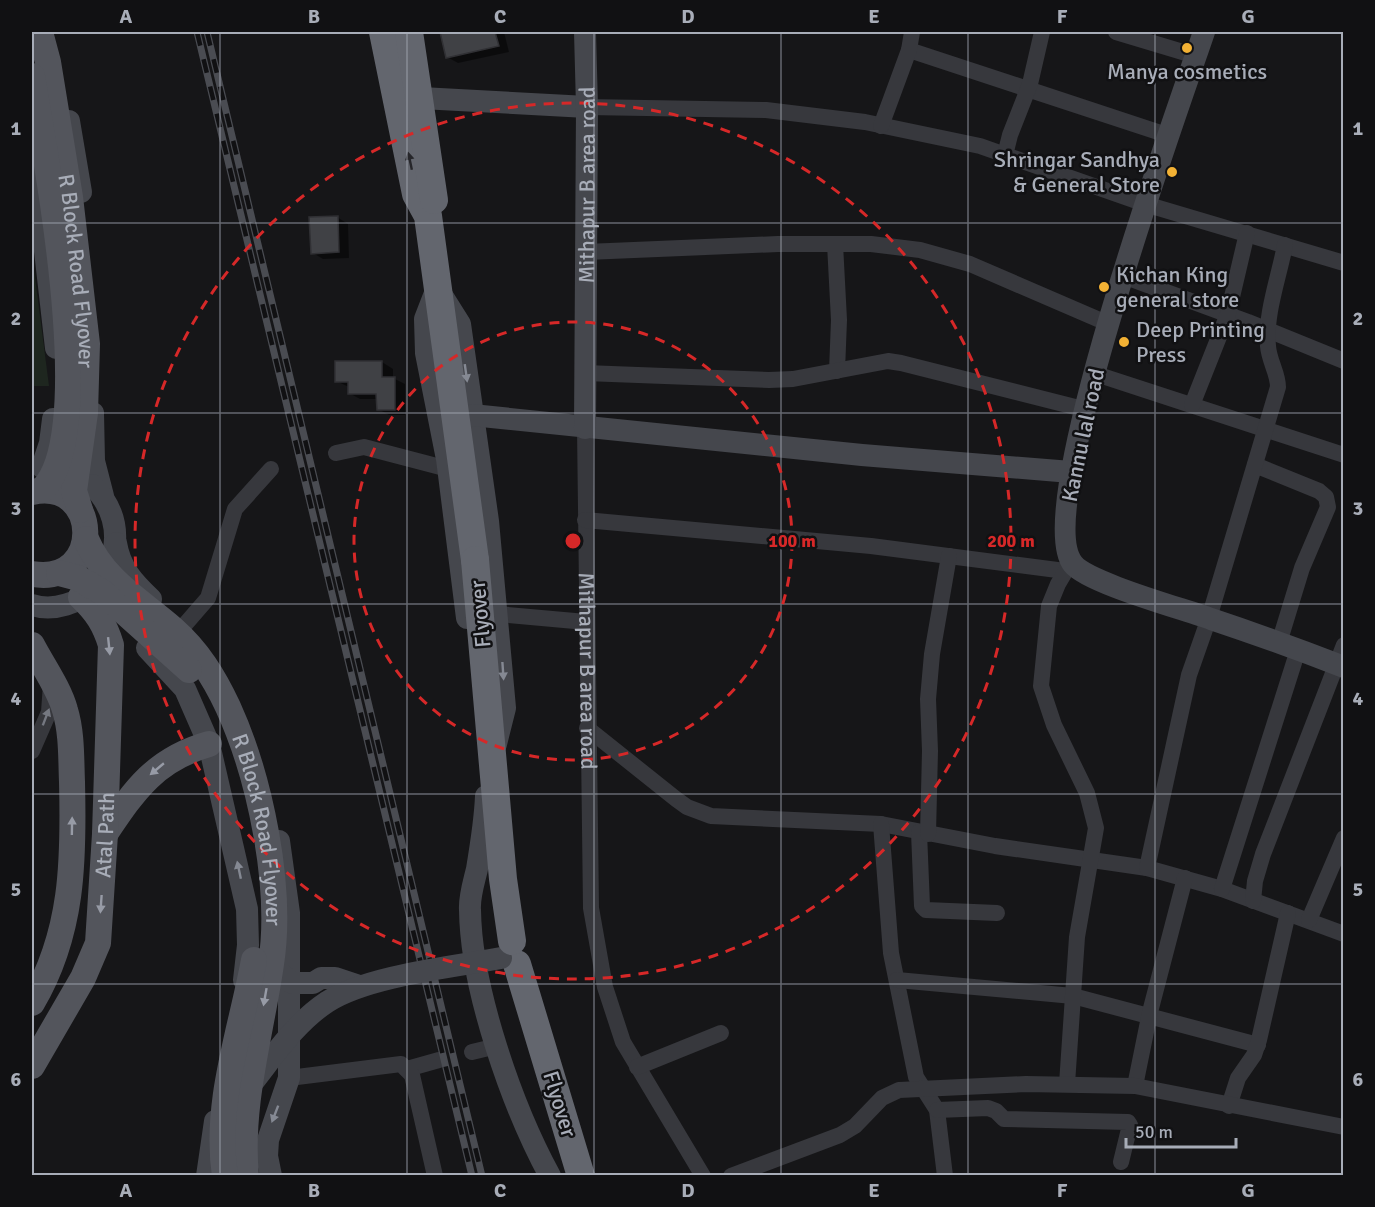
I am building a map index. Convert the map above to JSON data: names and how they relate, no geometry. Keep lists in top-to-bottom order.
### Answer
{
  "streets": {
    "highway": ["Flyover"],
    "main road": ["R Block Road Flyover", "Atal Path"],
    "street": ["Mithapur B area road", "Kannu lal road"]
  },
  "places": [
    "Manya cosmetics",
    "Shringar Sandhya & General Store",
    "Kichan King general store",
    "Deep Printing Press"
  ],
  "scale_bar": "50 m",
  "grid": {
    "columns": [
      "A",
      "B",
      "C",
      "D",
      "E",
      "F",
      "G"
    ],
    "rows": [
      "1",
      "2",
      "3",
      "4",
      "5",
      "6"
    ]
  },
  "rings": ["100 m", "200 m"]
}
